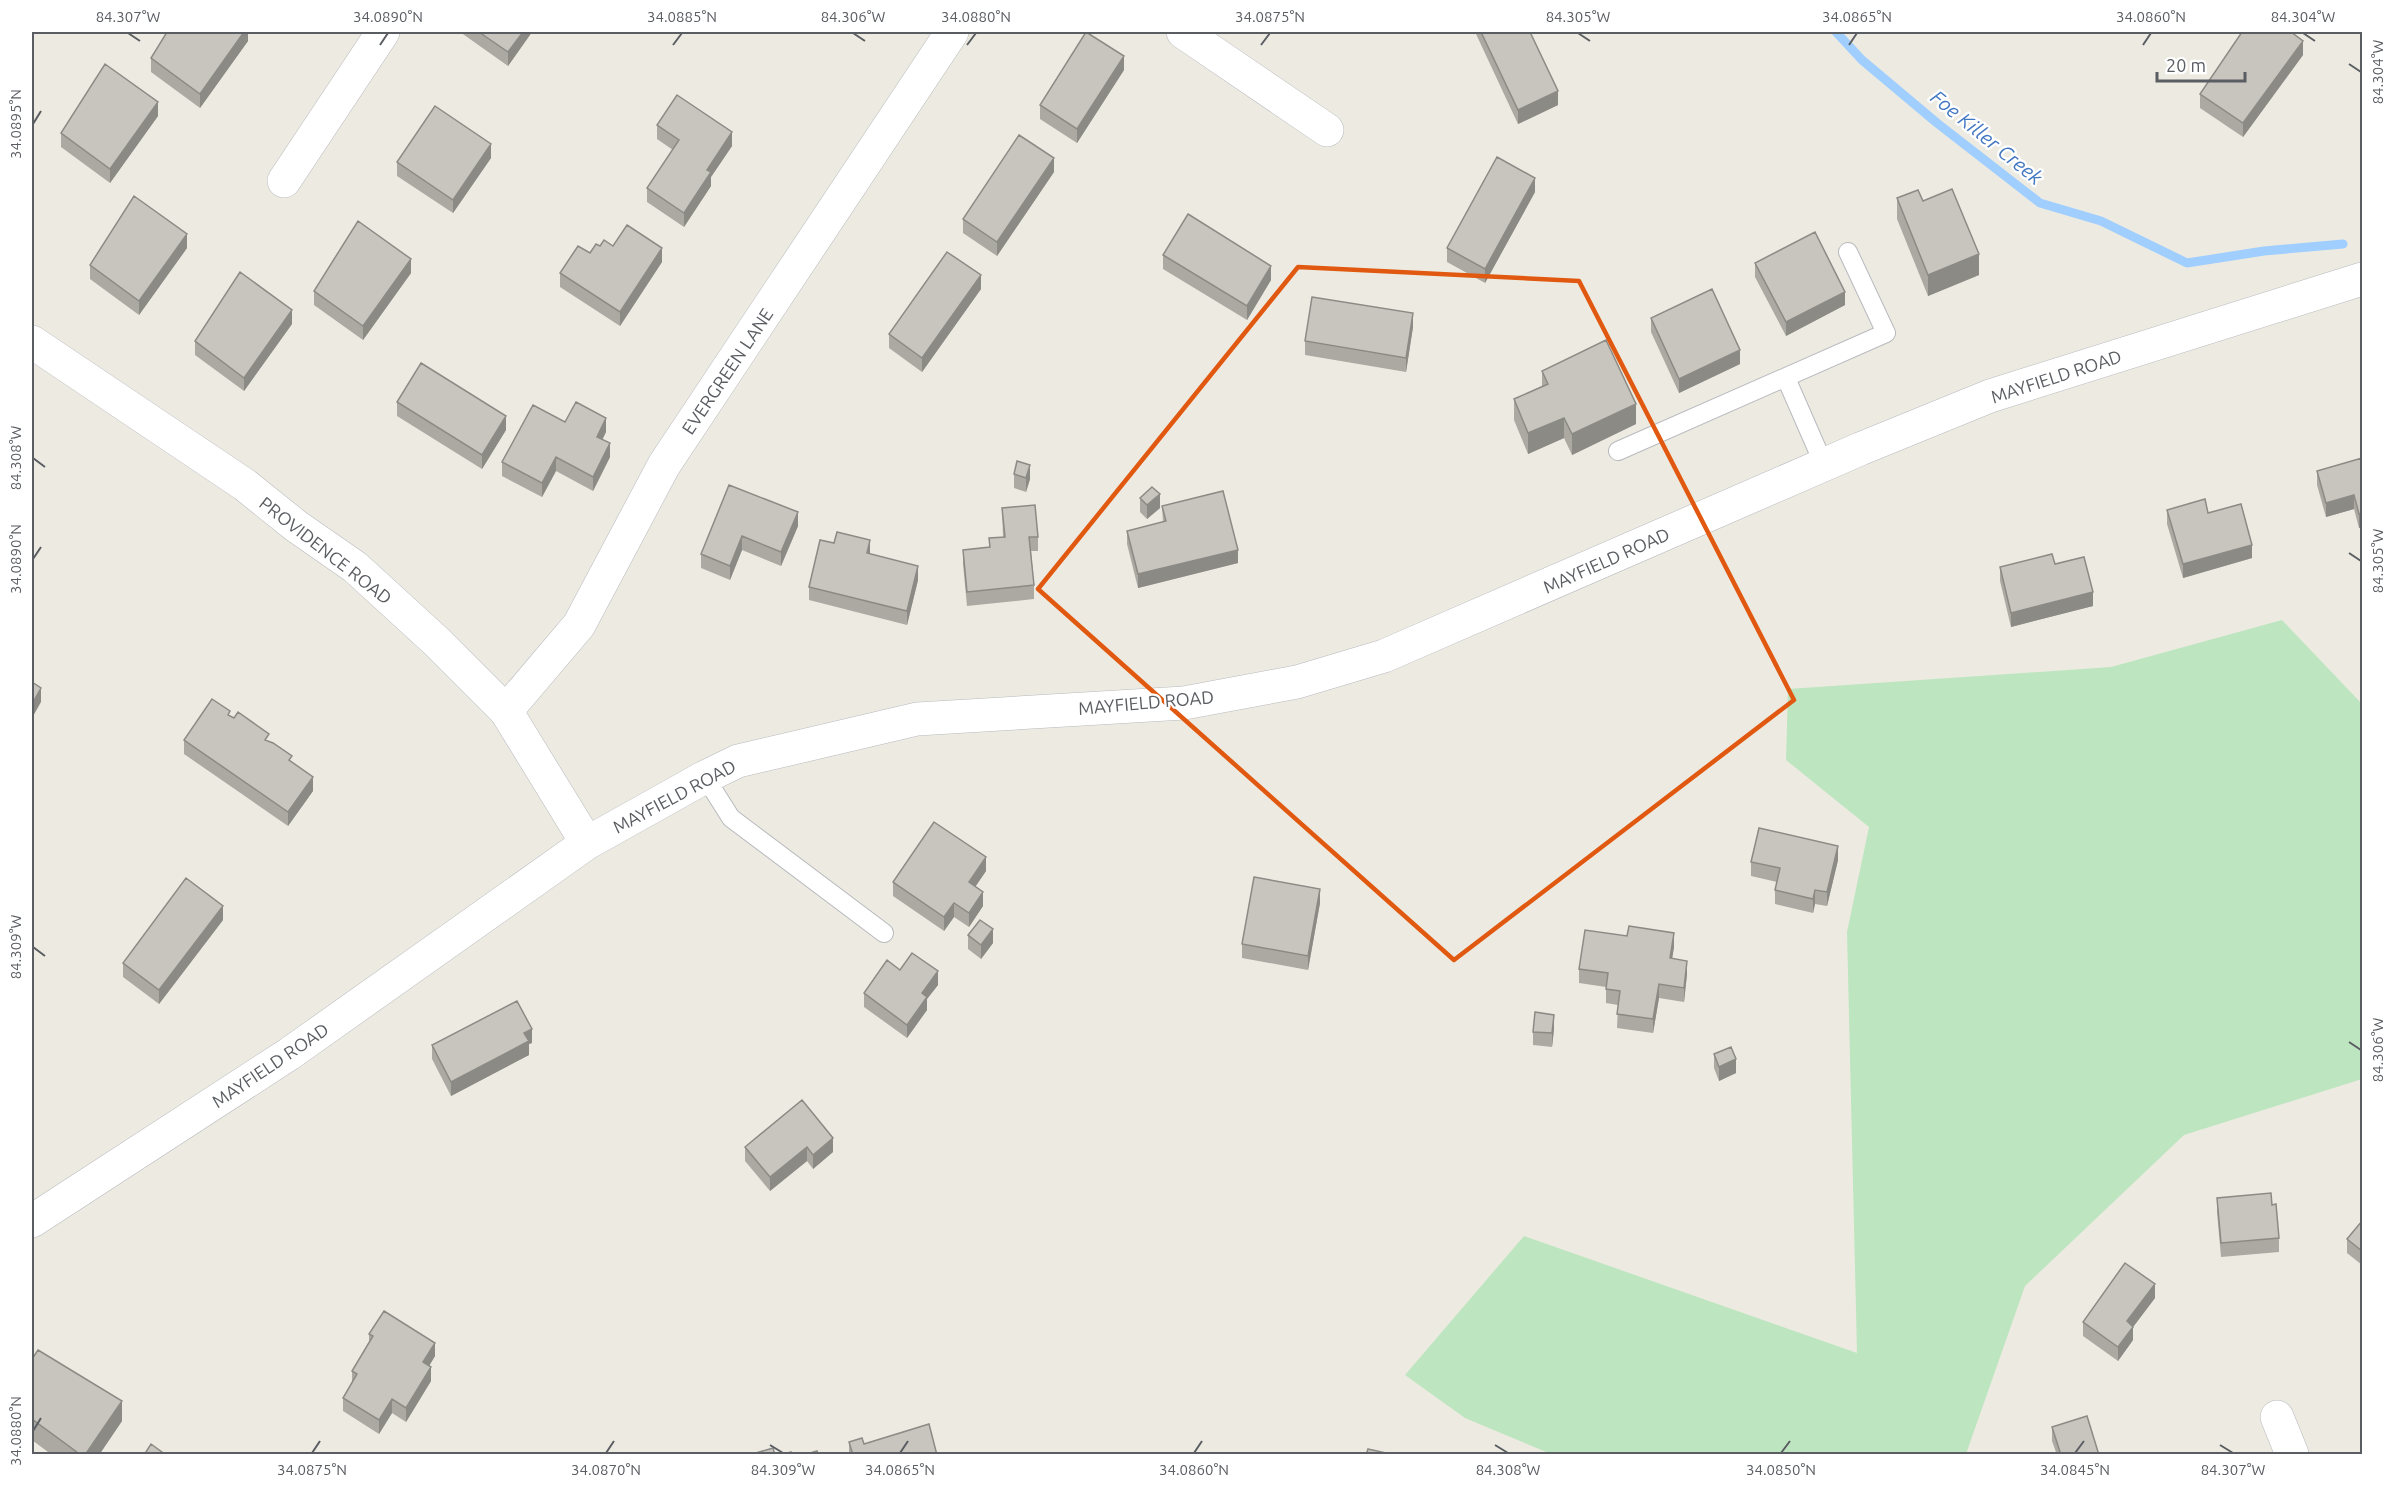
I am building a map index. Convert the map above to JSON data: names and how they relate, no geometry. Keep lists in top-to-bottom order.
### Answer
{
  "streets": {
    "street": ["EVERGREEN LANE", "MAYFIELD ROAD", "PROVIDENCE ROAD"]
  },
  "crossings": [
    ["EVERGREEN LANE", "PROVIDENCE ROAD"],
    ["MAYFIELD ROAD", "PROVIDENCE ROAD"]
  ],
  "water": ["Foe Killer Creek"],
  "scale_bar": "20 m",
  "coordinates": [
    "84.307°W",
    "34.0890°N",
    "34.0885°N",
    "84.306°W",
    "34.0880°N",
    "34.0875°N",
    "84.305°W",
    "34.0865°N",
    "34.0860°N",
    "84.304°W",
    "34.0895°N",
    "84.308°W",
    "84.309°W",
    "34.0870°N",
    "34.0850°N",
    "34.0845°N"
  ]
}
